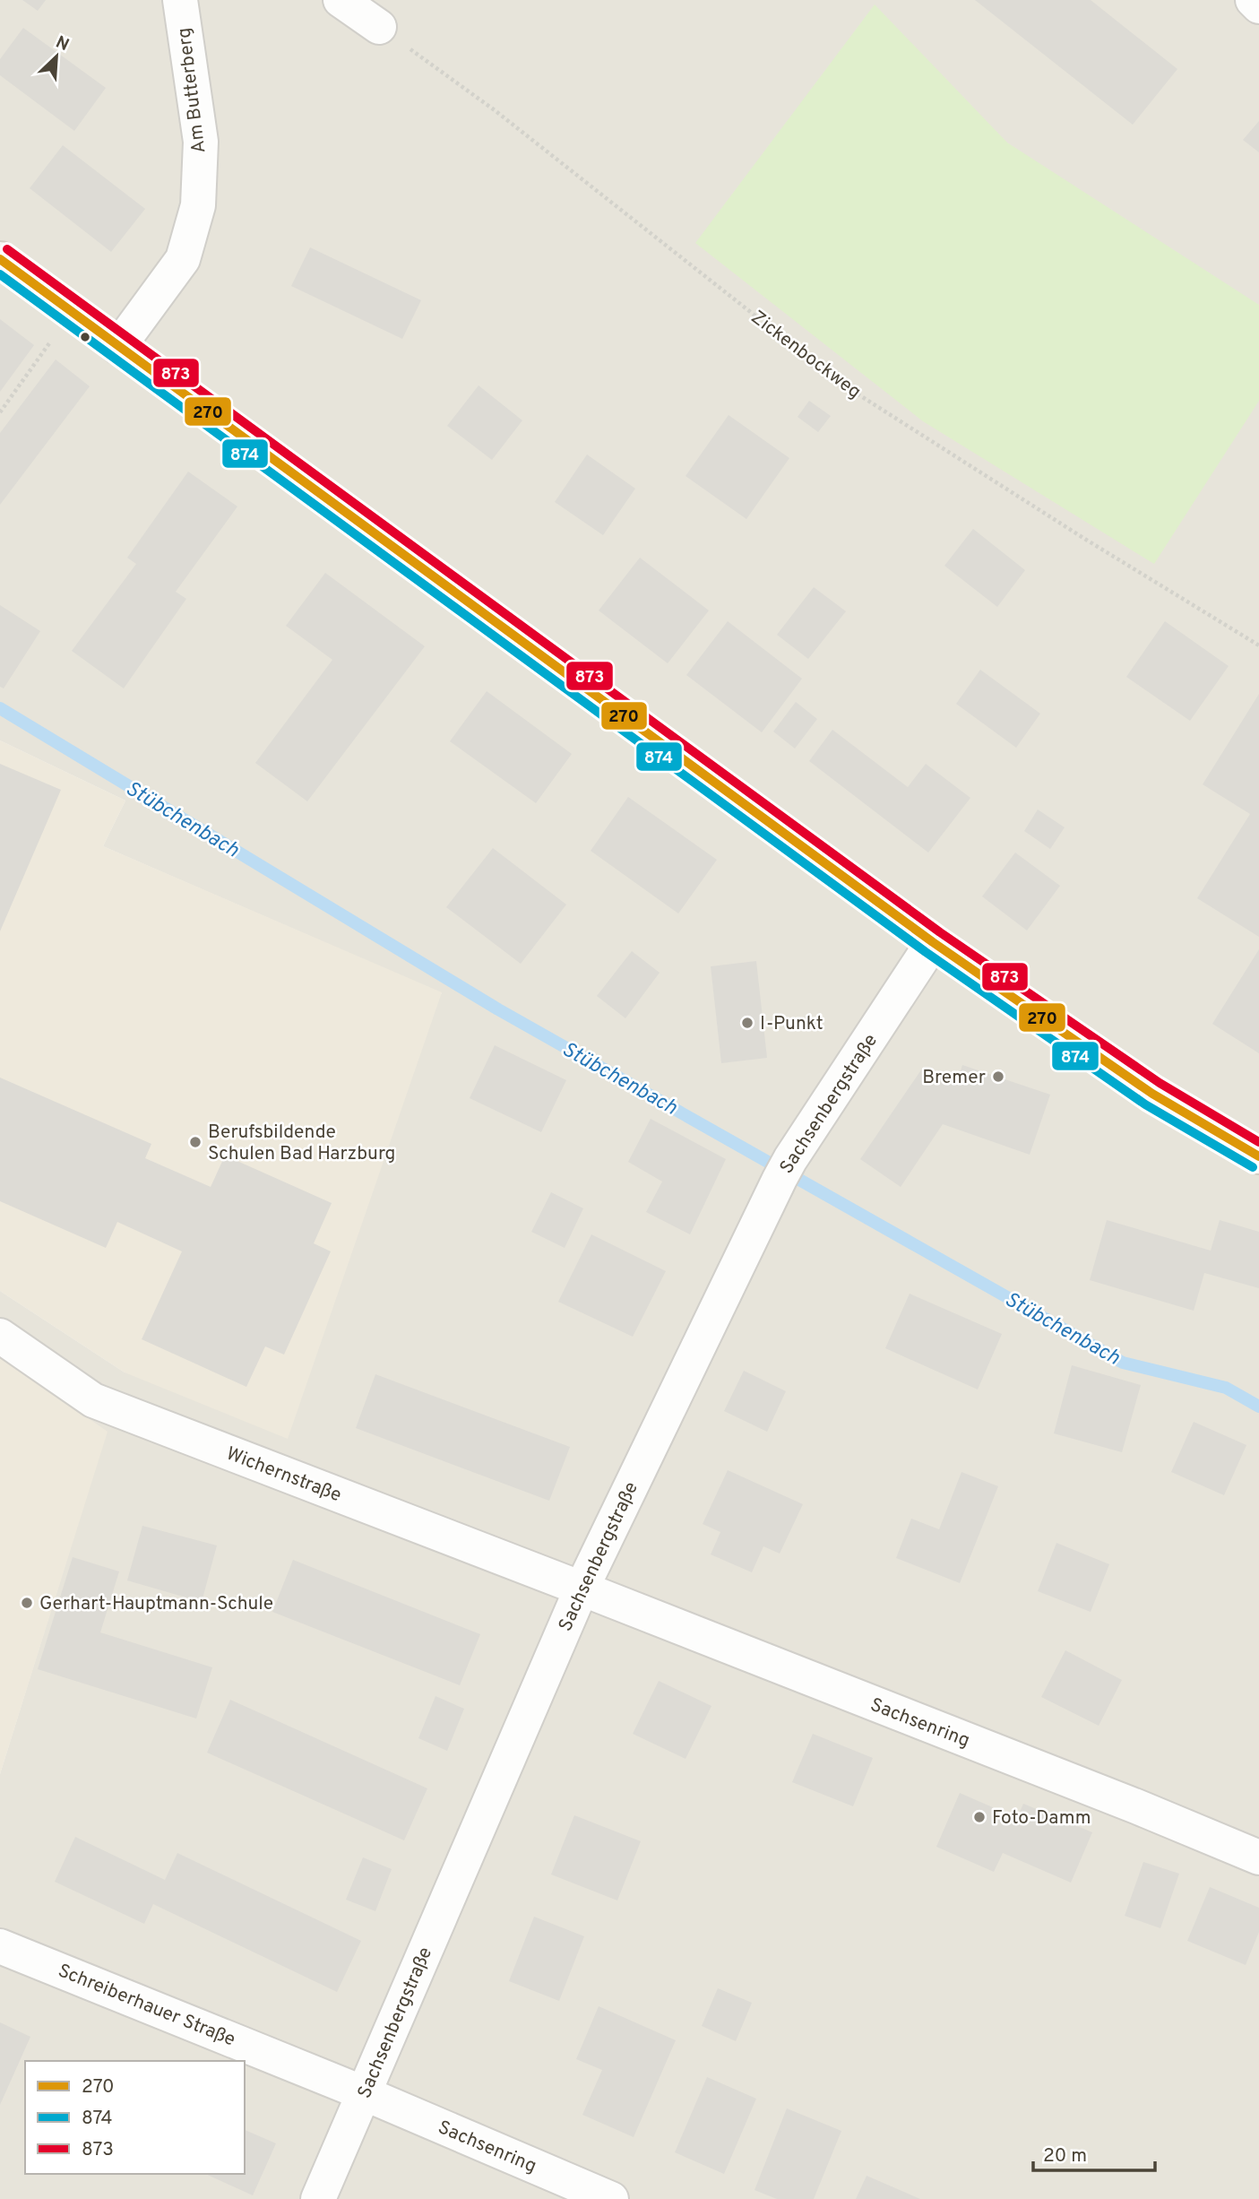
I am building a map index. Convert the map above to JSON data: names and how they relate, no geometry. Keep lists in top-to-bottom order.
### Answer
{
  "streets": {
    "street": [
      "Am Butterberg",
      "Sachsenbergstraße",
      "Wichernstraße",
      "Sachsenring",
      "Schreiberhauer Straße"
    ],
    "path": ["Zickenbockweg"]
  },
  "crossings": [
    ["Sachsenbergstraße", "Wichernstraße"],
    ["Sachsenbergstraße", "Sachsenring"],
    ["Sachsenbergstraße", "Schreiberhauer Straße"],
    ["Wichernstraße", "Sachsenring"],
    ["Sachsenring", "Schreiberhauer Straße"]
  ],
  "water": ["Stübchenbach"],
  "places": [
    "I-Punkt",
    "Bremer",
    "Berufsbildende Schulen Bad Harzburg",
    "Gerhart-Hauptmann-Schule",
    "Foto-Damm"
  ],
  "lines": ["transit line 873", "transit line 270", "transit line 874"],
  "legend": ["270", "874", "873"],
  "scale_bar": "20 m",
  "north": "top right"
}
